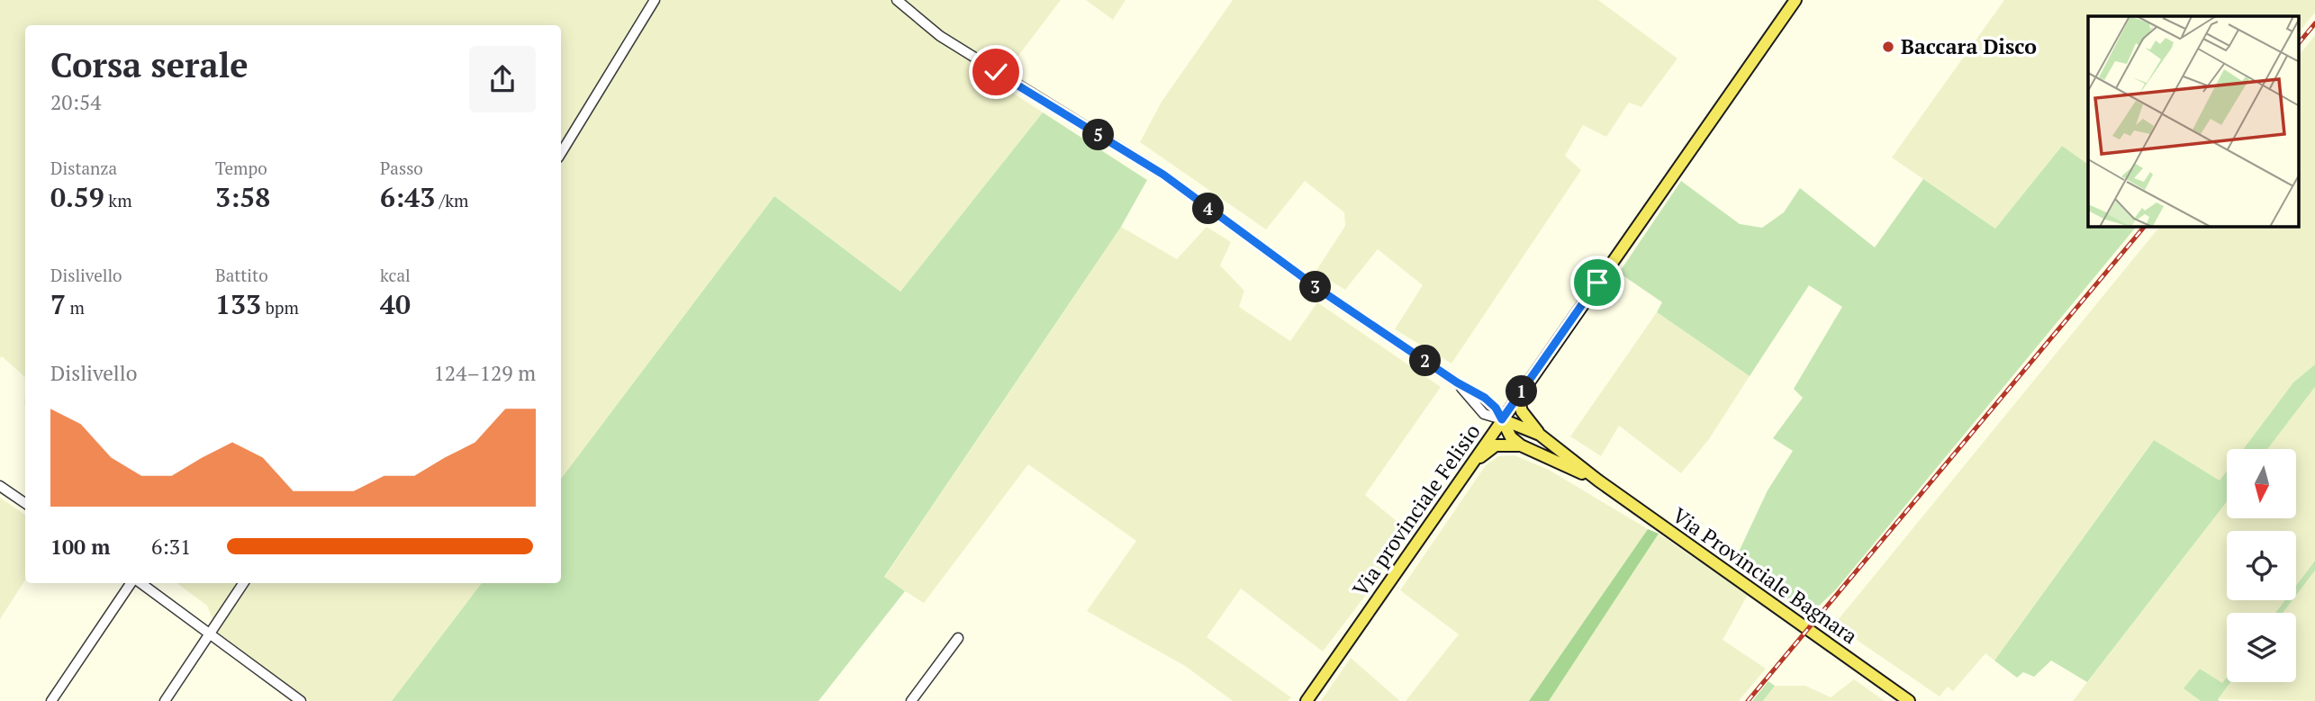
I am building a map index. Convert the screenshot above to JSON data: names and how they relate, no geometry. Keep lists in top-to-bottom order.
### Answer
{
  "streets": {
    "main road": ["Via provinciale Felisio", "Via Provinciale Bagnara"]
  },
  "crossings": [
    ["Via provinciale Felisio", "Via Provinciale Bagnara"]
  ],
  "places": ["Baccara Disco"],
  "north": "bottom",
  "page": {
    "heading": ["Corsa serale", "20:54"],
    "pins": [
      "5",
      "4",
      "3",
      "2",
      "1"
    ],
    "stats": [
      ["Distanza", "0.59 km"],
      ["Tempo", "3:58"],
      ["Passo", "6:43 /km"],
      ["Dislivello", "7 m"],
      ["Battito", "133 bpm"],
      ["kcal", "40"]
    ],
    "chart": ["Dislivello", "124–129 m"],
    "list": [
      {
        "name": "100 m",
        "note": "6:31"
      }
    ]
  }
}
